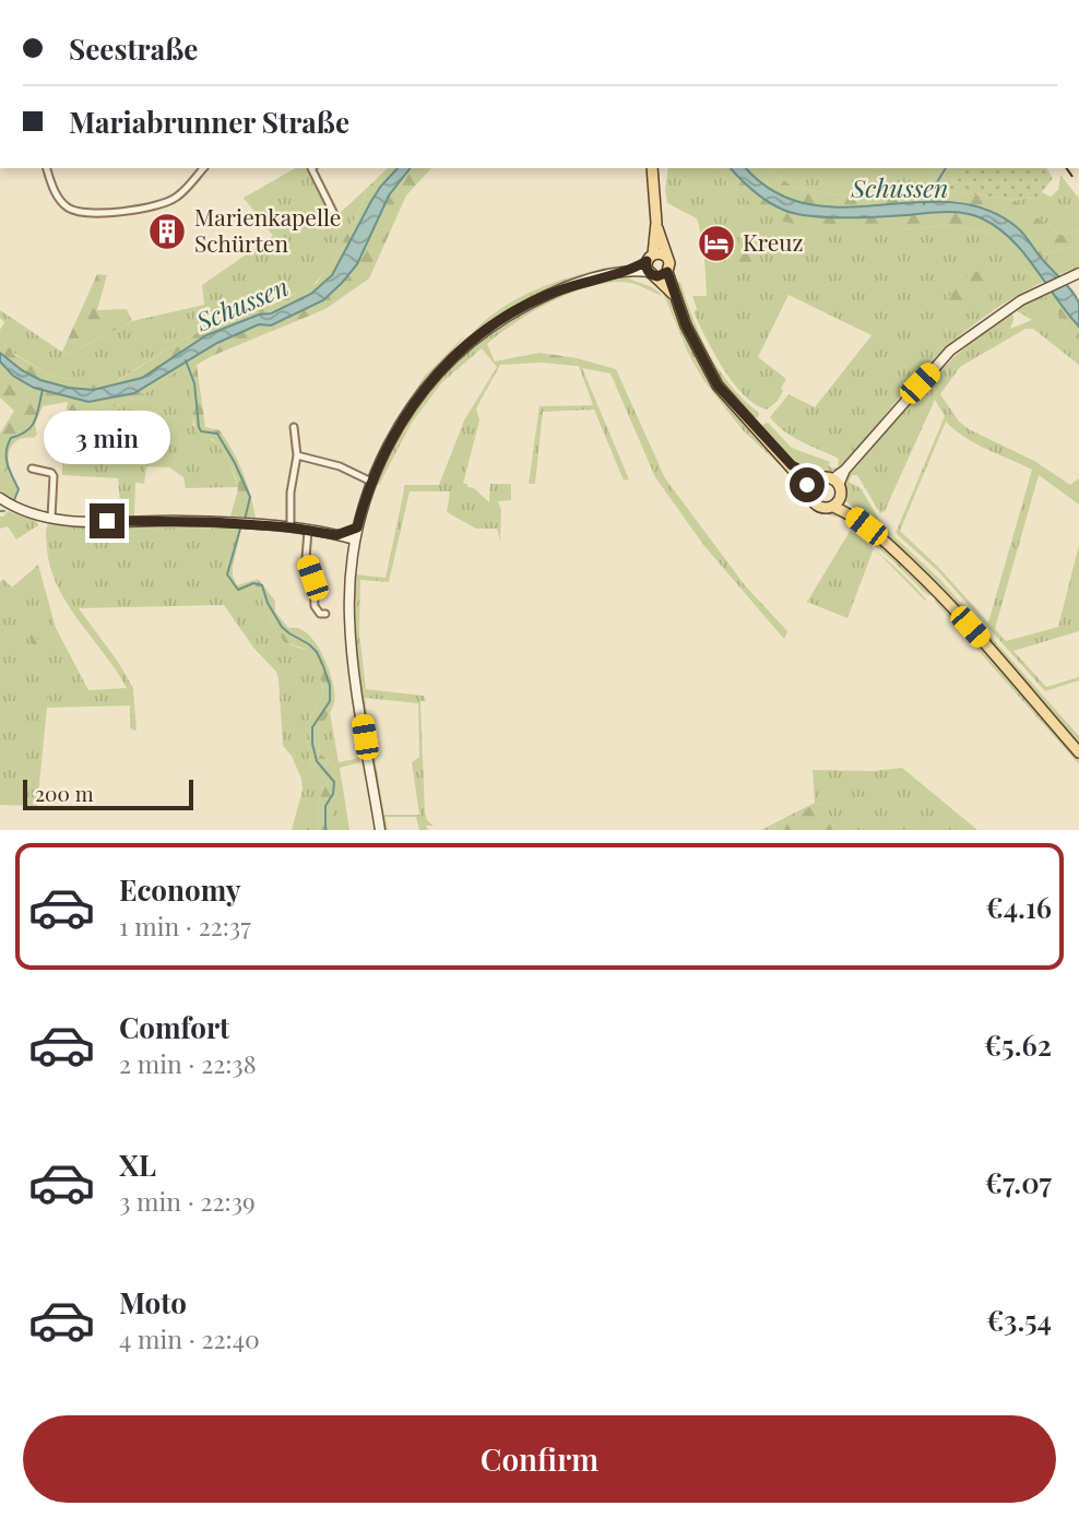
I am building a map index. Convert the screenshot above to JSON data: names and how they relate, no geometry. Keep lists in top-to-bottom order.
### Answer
{
  "water": ["Schussen"],
  "places": {
    "building": ["Marienkapelle Schürten"],
    "hotel": ["Kreuz"]
  },
  "scale_bar": "200 m",
  "page": {
    "banner": ["Seestraße", "Mariabrunner Straße"],
    "bubble": "3 min",
    "scale": "200 m",
    "list": [
      {
        "name": "Economy",
        "note": "1 min · 22:37",
        "value": "€4.16"
      },
      {
        "name": "Comfort",
        "note": "2 min · 22:38",
        "value": "€5.62"
      },
      {
        "name": "XL",
        "note": "3 min · 22:39",
        "value": "€7.07"
      },
      {
        "name": "Moto",
        "note": "4 min · 22:40",
        "value": "€3.54"
      }
    ],
    "buttons": "Confirm"
  }
}
